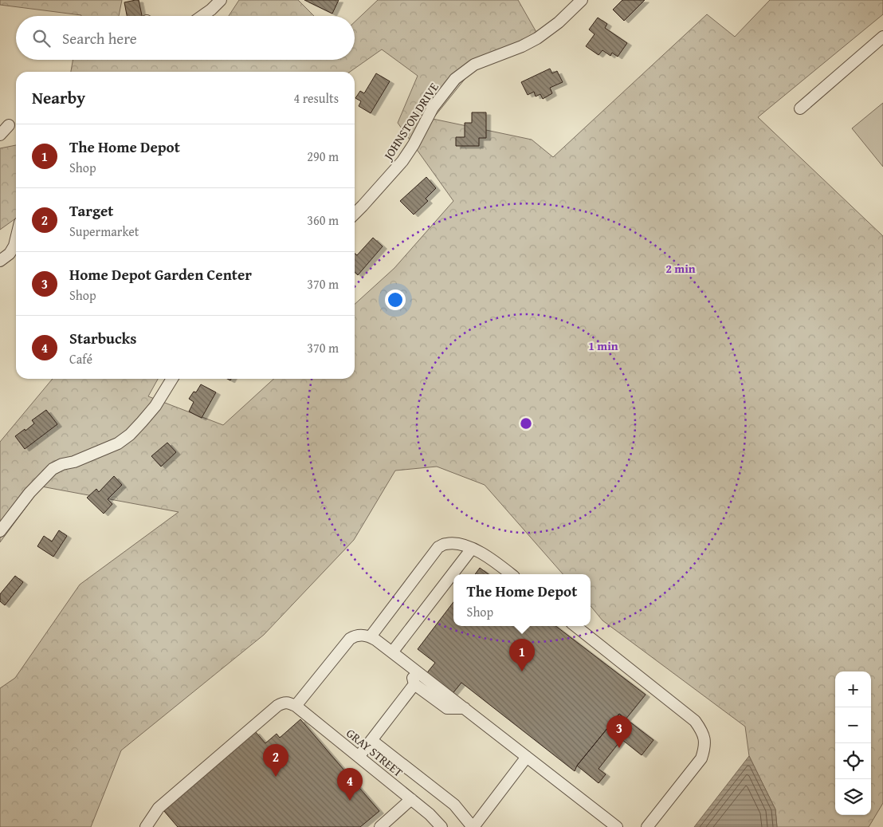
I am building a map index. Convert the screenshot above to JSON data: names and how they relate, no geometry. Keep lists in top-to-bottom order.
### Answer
{
  "streets": {
    "street": ["JOHNSTON DRIVE", "GRAY STREET"]
  },
  "page": {
    "search": "Search here",
    "heading": ["Nearby", "4 results"],
    "list": [
      {
        "mark": "1",
        "name": "The Home Depot",
        "note": "Shop",
        "value": "290 m"
      },
      {
        "mark": "2",
        "name": "Target",
        "note": "Supermarket",
        "value": "360 m"
      },
      {
        "mark": "3",
        "name": "Home Depot Garden Center",
        "note": "Shop",
        "value": "370 m"
      },
      {
        "mark": "4",
        "name": "Starbucks",
        "note": "Café",
        "value": "370 m"
      }
    ],
    "popup": ["The Home Depot", "Shop"],
    "pins": [
      "1",
      "3",
      "2",
      "4"
    ],
    "map_buttons": ["+", "−"]
  },
  "rings": ["2 min", "1 min"]
}
